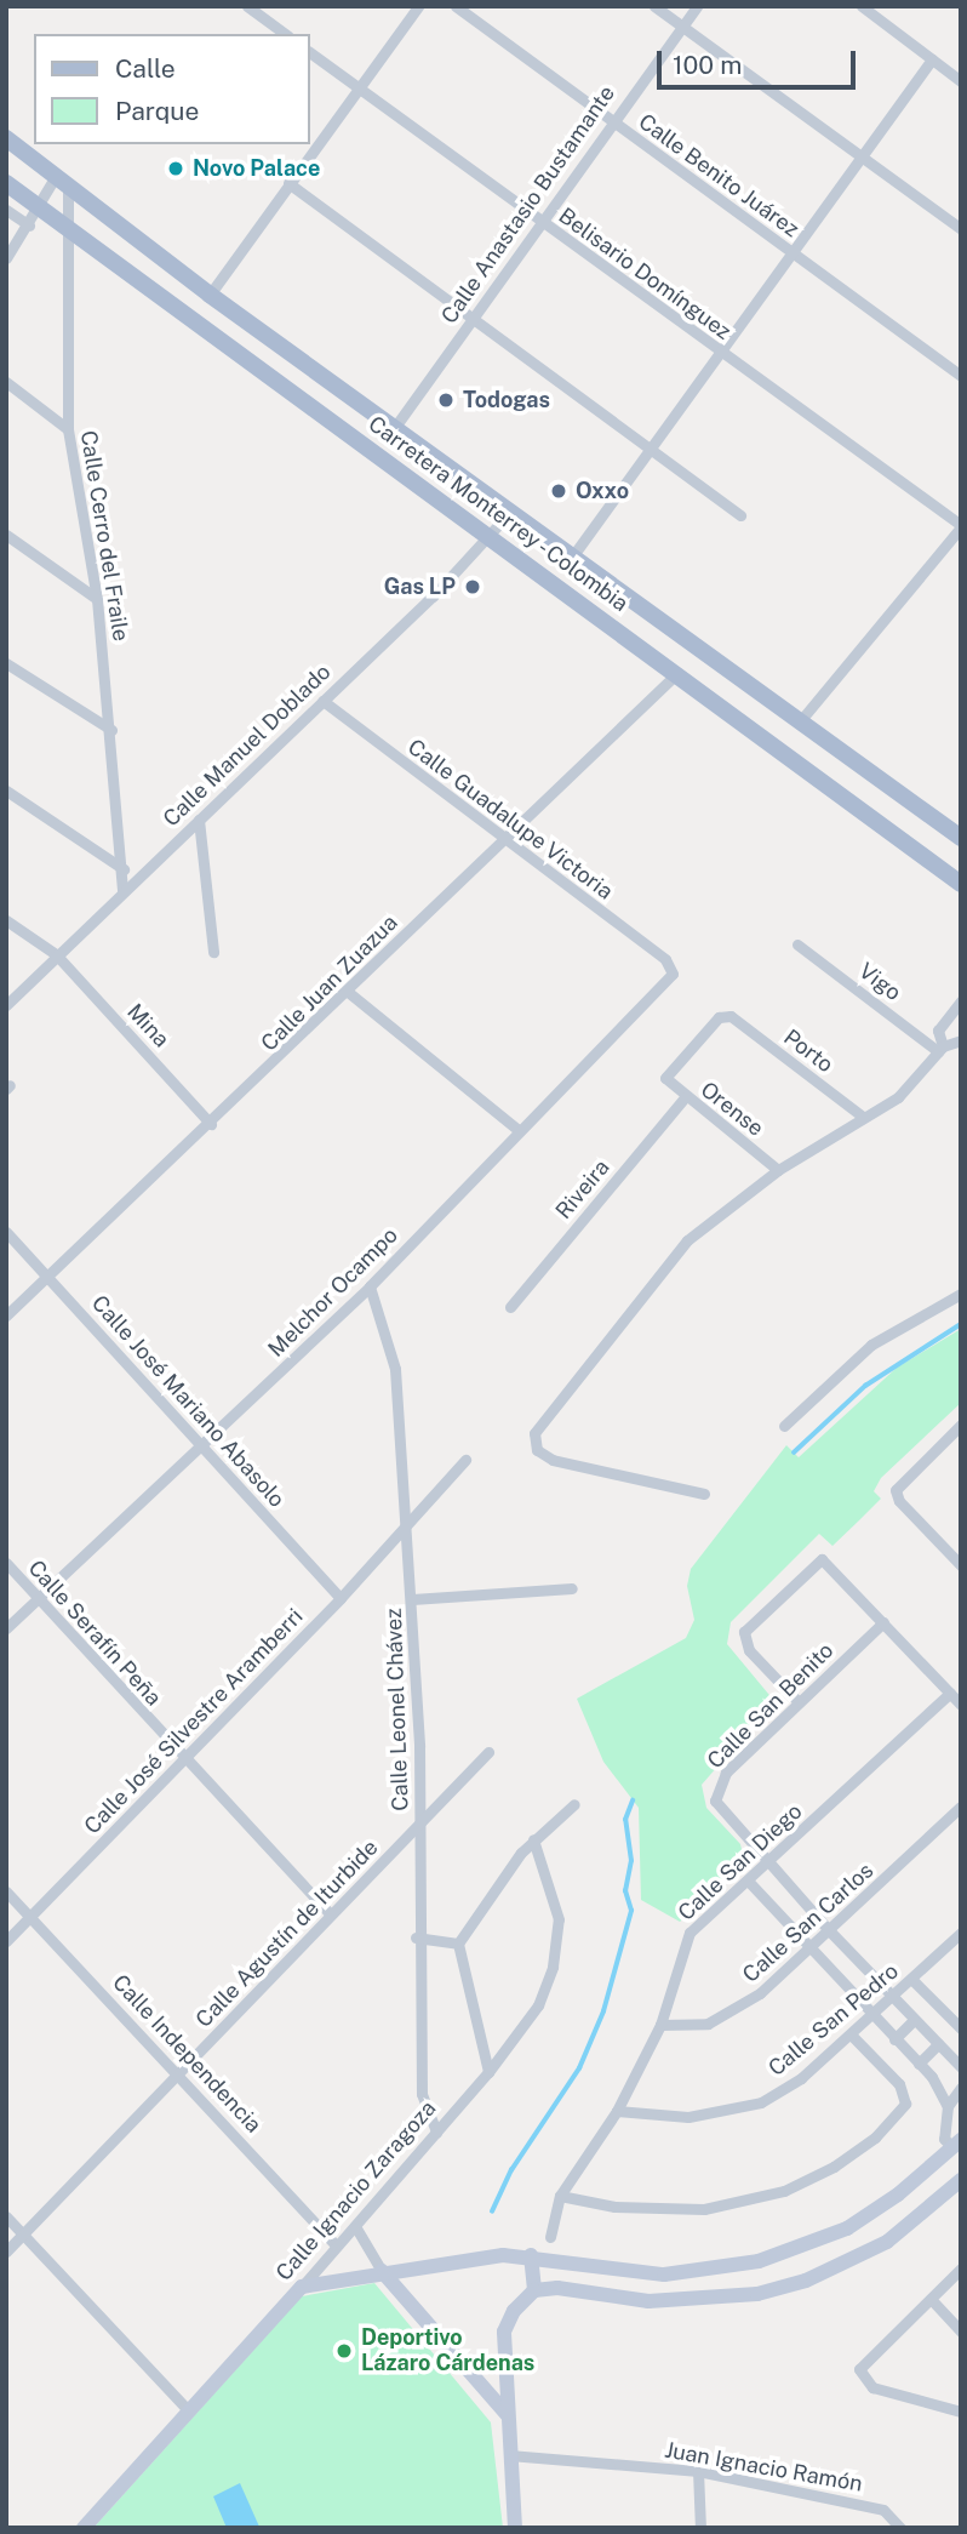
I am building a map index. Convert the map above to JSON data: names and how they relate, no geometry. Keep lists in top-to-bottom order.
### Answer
{
  "streets": {
    "main road": ["Carretera Monterrey - Colombia", "Calle Ignacio Zaragoza"],
    "street": [
      "Calle Benito Juárez",
      "Calle Anastasio Bustamante",
      "Belisario Domínguez",
      "Calle Cerro del Fraile",
      "Calle Manuel Doblado",
      "Calle Guadalupe Victoria",
      "Vigo",
      "Calle Juan Zuazua",
      "Mina",
      "Porto",
      "Orense",
      "Riveira",
      "Melchor Ocampo",
      "Calle José Mariano Abasolo",
      "Calle Serafín Peña",
      "Calle San Benito",
      "Calle Leonel Chávez",
      "Calle José Silvestre Aramberri",
      "Calle San Diego",
      "Calle San Carlos",
      "Calle Agustín de Iturbide",
      "Calle San Pedro",
      "Calle Independencia",
      "Juan Ignacio Ramón"
    ]
  },
  "crossings": [
    ["Calle Benito Juárez", "Calle Anastasio Bustamante"],
    ["Calle Anastasio Bustamante", "Belisario Domínguez"],
    ["Calle Anastasio Bustamante", "Carretera Monterrey - Colombia"],
    ["Carretera Monterrey - Colombia", "Calle Cerro del Fraile"],
    ["Carretera Monterrey - Colombia", "Calle Manuel Doblado"],
    ["Carretera Monterrey - Colombia", "Calle Juan Zuazua"],
    ["Calle Cerro del Fraile", "Calle Manuel Doblado"],
    ["Calle Manuel Doblado", "Calle Guadalupe Victoria"],
    ["Calle Manuel Doblado", "Mina"],
    ["Calle Guadalupe Victoria", "Calle Juan Zuazua"],
    ["Calle Guadalupe Victoria", "Melchor Ocampo"],
    ["Calle Juan Zuazua", "Mina"],
    ["Calle Juan Zuazua", "Calle José Mariano Abasolo"],
    ["Porto", "Orense"],
    ["Orense", "Riveira"],
    ["Melchor Ocampo", "Calle José Mariano Abasolo"],
    ["Melchor Ocampo", "Calle Serafín Peña"],
    ["Melchor Ocampo", "Calle Leonel Chávez"],
    ["Calle José Mariano Abasolo", "Calle José Silvestre Aramberri"],
    ["Calle Serafín Peña", "Calle José Silvestre Aramberri"],
    ["Calle Serafín Peña", "Calle Agustín de Iturbide"],
    ["Calle San Benito", "Calle San Diego"],
    ["Calle San Benito", "Calle San Carlos"],
    ["Calle San Benito", "Calle San Pedro"],
    ["Calle Leonel Chávez", "Calle José Silvestre Aramberri"],
    ["Calle Leonel Chávez", "Calle Agustín de Iturbide"],
    ["Calle Leonel Chávez", "Calle Ignacio Zaragoza"],
    ["Calle José Silvestre Aramberri", "Calle Independencia"],
    ["Calle San Diego", "Calle San Carlos"],
    ["Calle San Diego", "Calle San Pedro"],
    ["Calle Agustín de Iturbide", "Calle Independencia"],
    ["Calle Independencia", "Calle Ignacio Zaragoza"]
  ],
  "places": [
    "Novo Palace",
    "Todogas",
    "Oxxo",
    "Gas LP",
    "Deportivo Lázaro Cárdenas"
  ],
  "legend": ["Calle", "Parque"],
  "scale_bar": "100 m"
}
